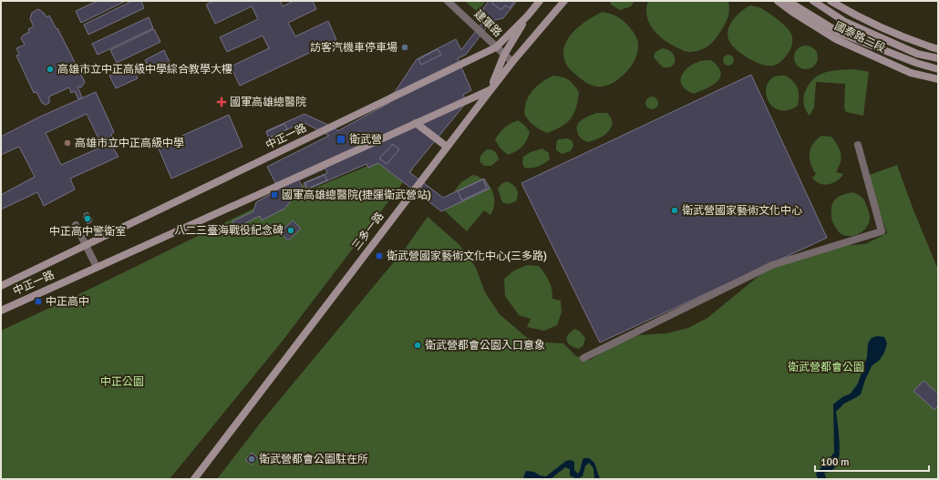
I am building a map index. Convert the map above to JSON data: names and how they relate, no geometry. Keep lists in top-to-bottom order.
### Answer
{
  "streets": {
    "street": [
      "建軍路",
      "國泰路二段",
      "中正一路",
      "三多一路"
    ]
  },
  "crossings": [
    ["建軍路", "中正一路"],
    ["建軍路", "三多一路"],
    ["中正一路", "三多一路"]
  ],
  "parks": ["衛武營都會公園", "中正公園"],
  "places": {
    "other": [
      "訪客汽機車停車場",
      "高雄市立中正高級中學綜合教學大樓",
      "高雄市立中正高級中學",
      "衛武營國家藝術文化中心",
      "中正高中警衛室",
      "八二三臺海戰役紀念碑",
      "衛武營都會公園入口意象",
      "衛武營都會公園駐在所"
    ],
    "health": ["國軍高雄總醫院"],
    "transit": [
      "衛武營",
      "國軍高雄總醫院(捷運衛武營站)",
      "衛武營國家藝術文化中心(三多路)",
      "中正高中"
    ]
  },
  "scale_bar": "100 m"
}
